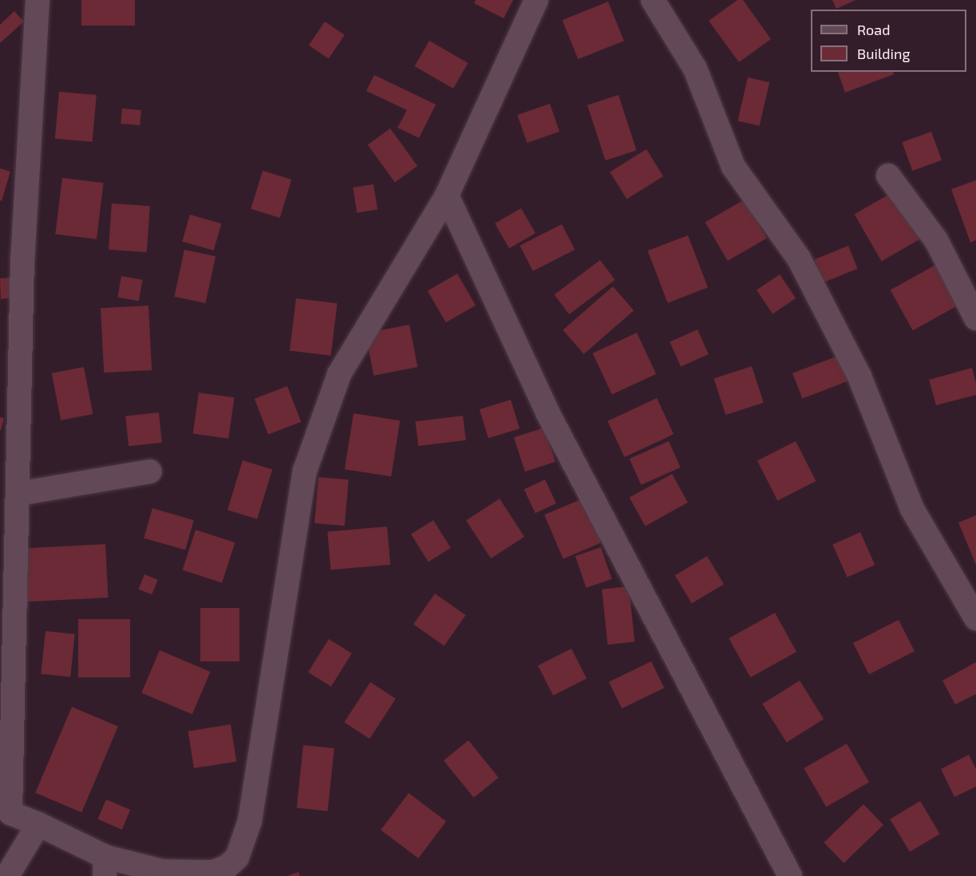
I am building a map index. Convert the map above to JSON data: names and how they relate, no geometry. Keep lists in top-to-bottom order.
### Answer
{
  "legend": ["Road", "Building"]
}
